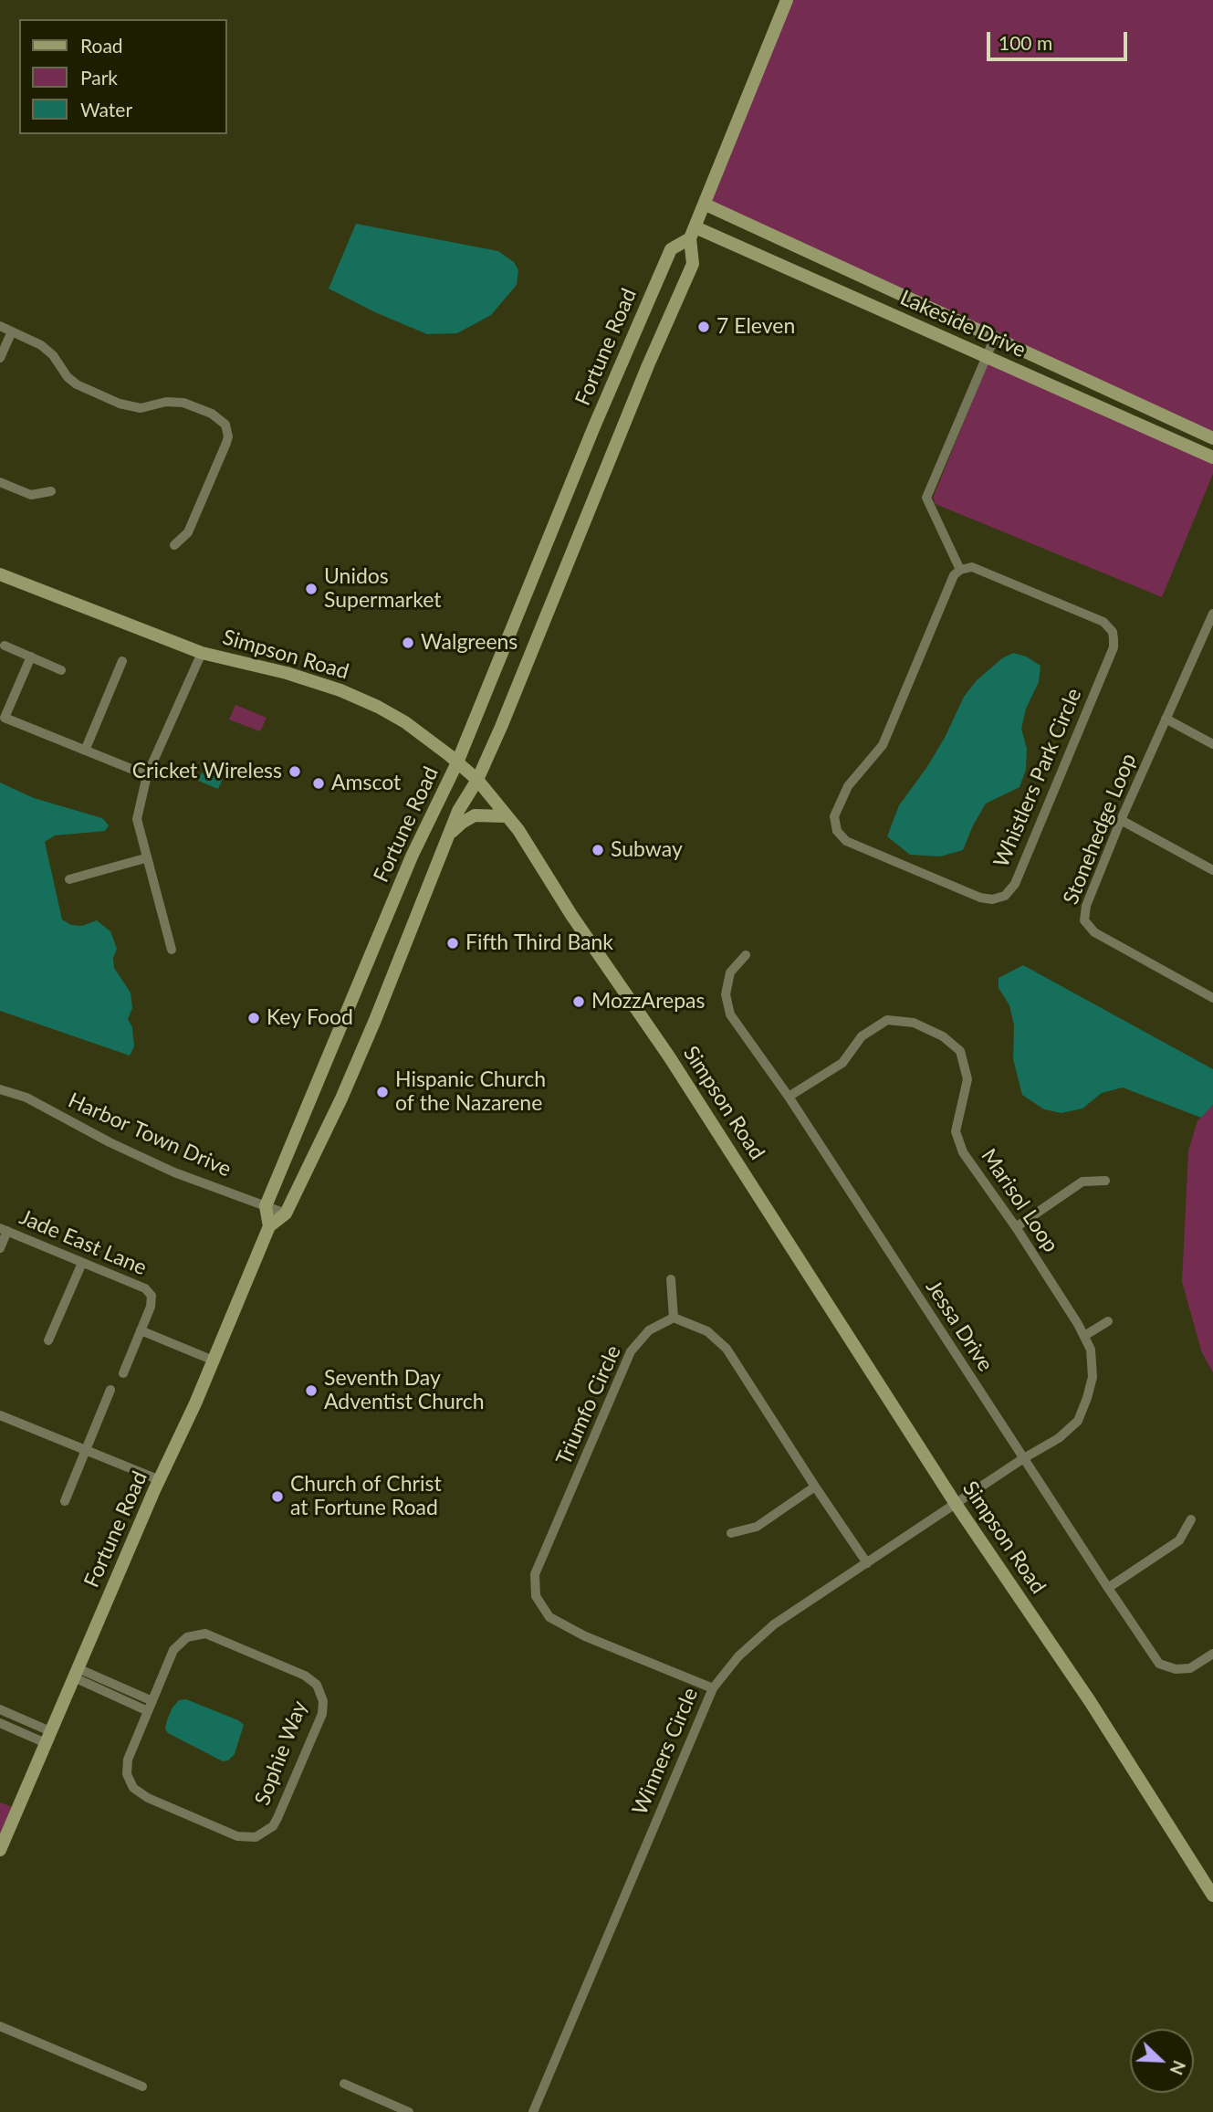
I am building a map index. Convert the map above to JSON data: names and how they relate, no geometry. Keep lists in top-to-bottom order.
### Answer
{
  "streets": {
    "main road": ["Lakeside Drive", "Fortune Road", "Simpson Road"],
    "street": [
      "Whistlers Park Circle",
      "Stonehedge Loop",
      "Harbor Town Drive",
      "Marisol Loop",
      "Jade East Lane",
      "Jessa Drive",
      "Triumfo Circle",
      "Winners Circle",
      "Sophie Way"
    ]
  },
  "crossings": [
    ["Lakeside Drive", "Fortune Road"],
    ["Fortune Road", "Simpson Road"],
    ["Fortune Road", "Harbor Town Drive"],
    ["Simpson Road", "Marisol Loop"],
    ["Simpson Road", "Winners Circle"],
    ["Marisol Loop", "Jessa Drive"],
    ["Marisol Loop", "Winners Circle"],
    ["Triumfo Circle", "Winners Circle"]
  ],
  "places": [
    "7 Eleven",
    "Unidos Supermarket",
    "Walgreens",
    "Cricket Wireless",
    "Amscot",
    "Subway",
    "Fifth Third Bank",
    "MozzArepas",
    "Key Food",
    "Hispanic Church of the Nazarene",
    "Seventh Day Adventist Church",
    "Church of Christ at Fortune Road"
  ],
  "legend": ["Road", "Park", "Water"],
  "scale_bar": "100 m",
  "north": "bottom right"
}
